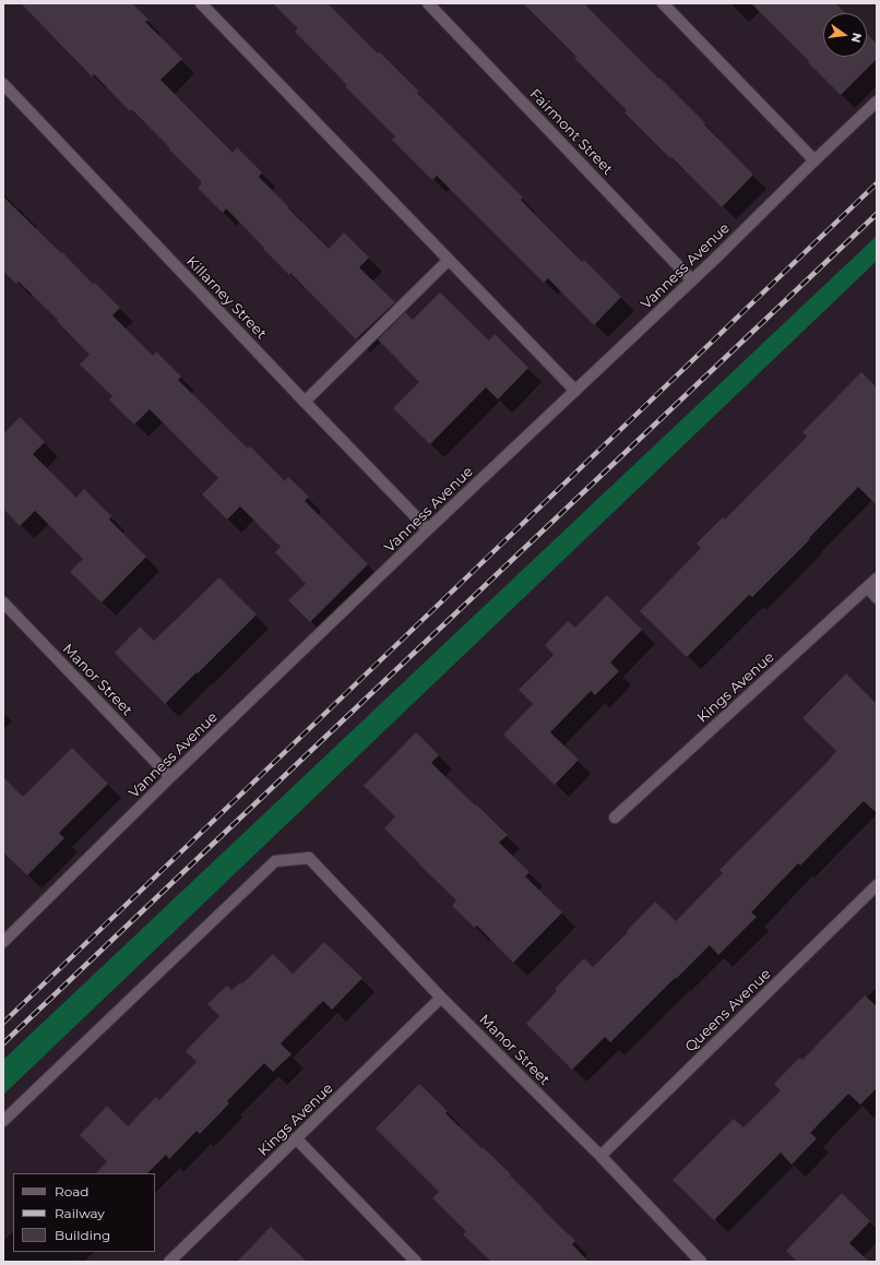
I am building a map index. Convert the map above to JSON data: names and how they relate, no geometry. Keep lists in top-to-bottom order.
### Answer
{
  "streets": {
    "street": [
      "Fairmont Street",
      "Vanness Avenue",
      "Killarney Street",
      "Manor Street",
      "Kings Avenue",
      "Queens Avenue"
    ]
  },
  "crossings": [
    ["Fairmont Street", "Vanness Avenue"],
    ["Vanness Avenue", "Killarney Street"],
    ["Vanness Avenue", "Manor Street"],
    ["Manor Street", "Kings Avenue"],
    ["Manor Street", "Queens Avenue"]
  ],
  "legend": ["Road", "Railway", "Building"],
  "north": "right"
}
